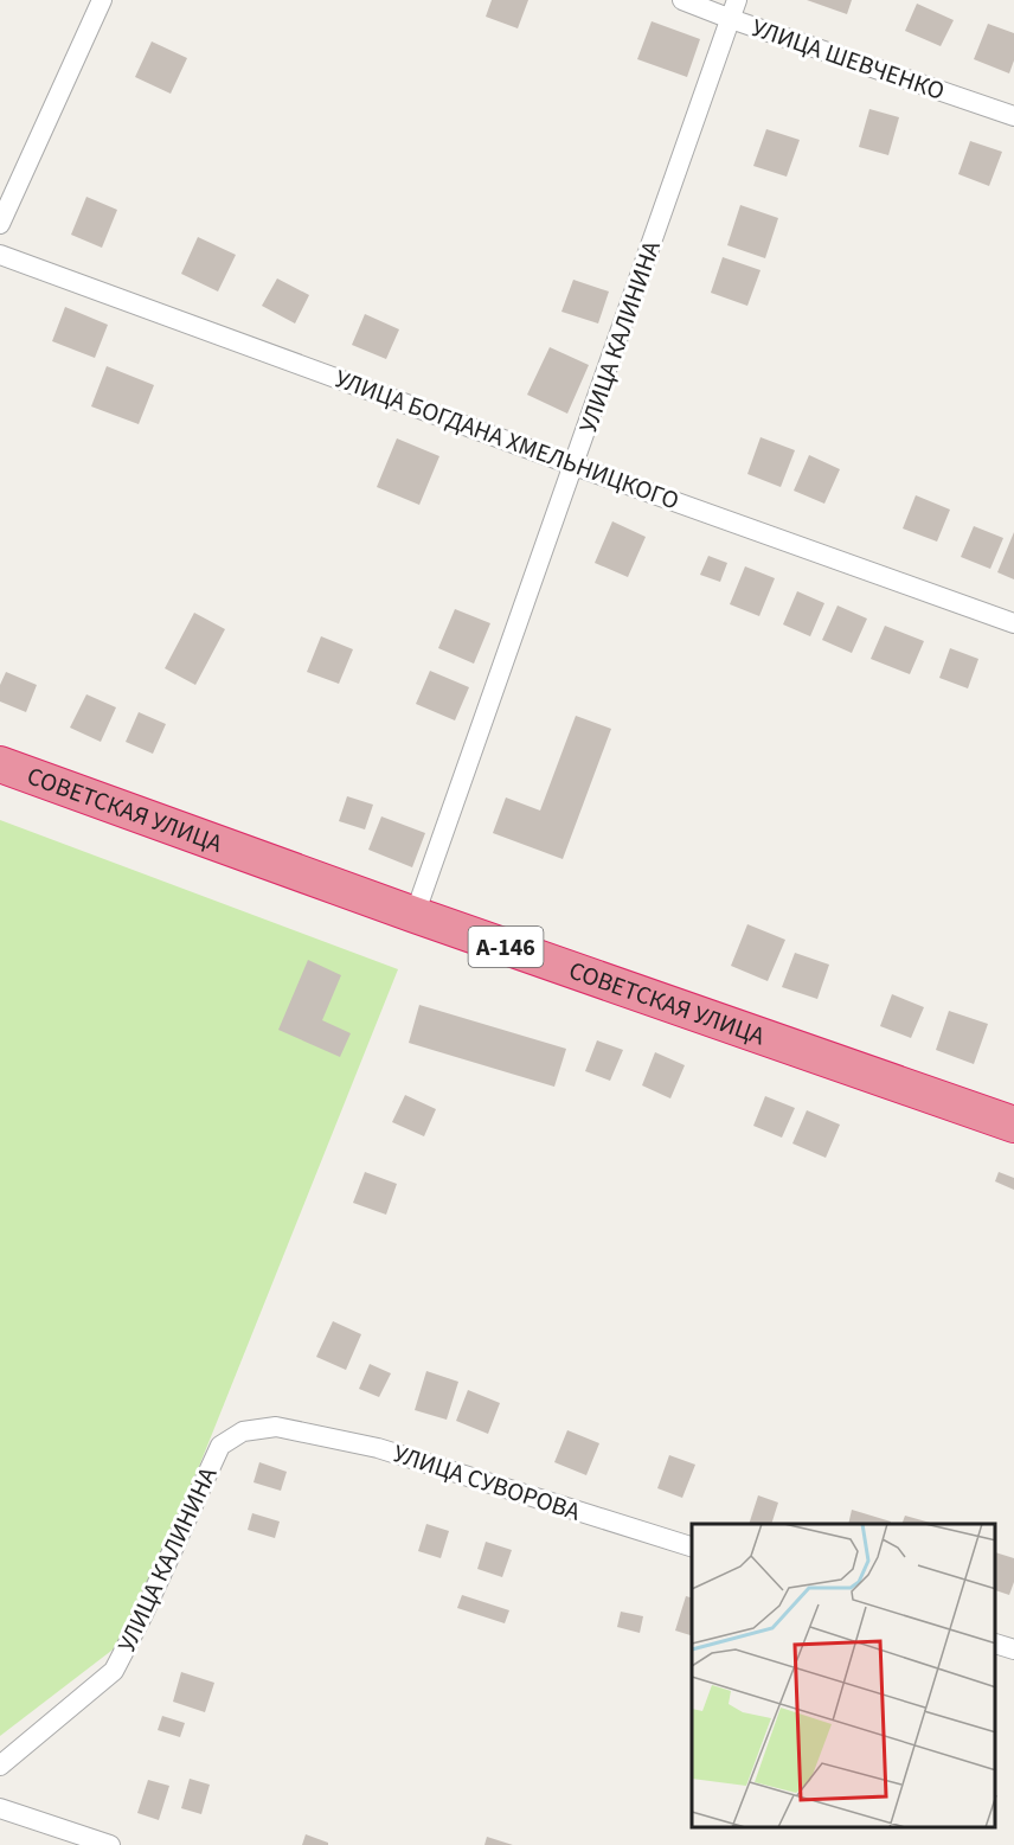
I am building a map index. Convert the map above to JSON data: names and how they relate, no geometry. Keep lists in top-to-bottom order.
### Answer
{
  "streets": {
    "highway": ["СОВЕТСКАЯ УЛИЦА", "А-146"],
    "street": [
      "УЛИЦА ШЕВЧЕНКО",
      "УЛИЦА КАЛИНИНА",
      "УЛИЦА БОГДАНА ХМЕЛЬНИЦКОГО",
      "УЛИЦА СУВОРОВА"
    ]
  },
  "crossings": [
    ["УЛИЦА ШЕВЧЕНКО", "УЛИЦА КАЛИНИНА"],
    ["УЛИЦА КАЛИНИНА", "УЛИЦА БОГДАНА ХМЕЛЬНИЦКОГО"],
    ["УЛИЦА КАЛИНИНА", "СОВЕТСКАЯ УЛИЦА"],
    ["УЛИЦА КАЛИНИНА", "УЛИЦА СУВОРОВА"]
  ]
}
